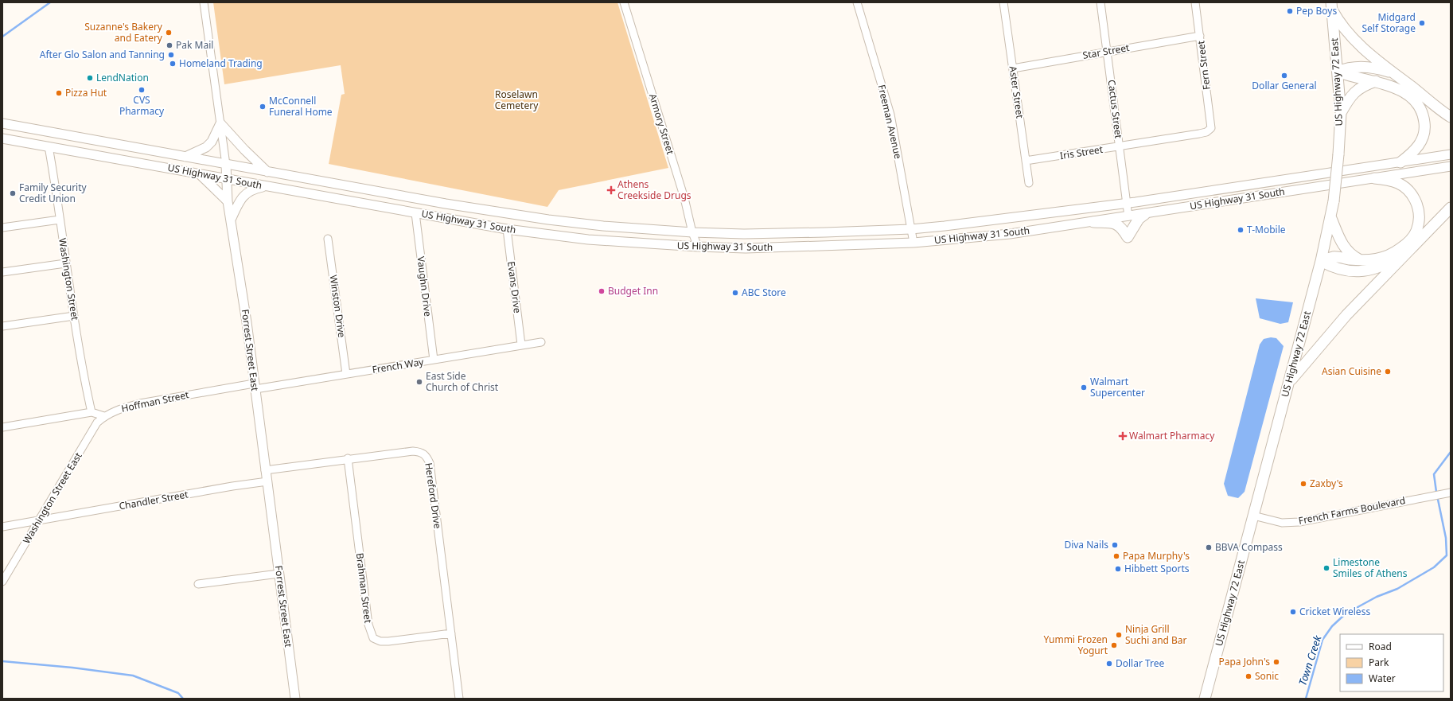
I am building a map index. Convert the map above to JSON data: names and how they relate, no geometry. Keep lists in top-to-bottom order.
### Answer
{
  "streets": {
    "highway": ["US Highway 72 East"],
    "main road": ["US Highway 31 South", "Forrest Street East"],
    "street": [
      "Star Street",
      "Fern Street",
      "Aster Street",
      "Cactus Street",
      "Freeman Avenue",
      "Armory Street",
      "Iris Street",
      "Washington Street",
      "Vaughn Drive",
      "Evans Drive",
      "Winston Drive",
      "French Way",
      "Hoffman Street",
      "Hereford Drive",
      "Washington Street East",
      "Chandler Street",
      "French Farms Boulevard",
      "Brahman Street"
    ]
  },
  "crossings": [
    ["Star Street", "Fern Street"],
    ["Star Street", "Aster Street"],
    ["Star Street", "Cactus Street"],
    ["Fern Street", "Iris Street"],
    ["US Highway 72 East", "French Farms Boulevard"],
    ["Aster Street", "Iris Street"],
    ["Cactus Street", "Iris Street"],
    ["Cactus Street", "US Highway 31 South"],
    ["Freeman Avenue", "US Highway 31 South"],
    ["Armory Street", "US Highway 31 South"],
    ["US Highway 31 South", "Washington Street"],
    ["US Highway 31 South", "Vaughn Drive"],
    ["US Highway 31 South", "Evans Drive"],
    ["US Highway 31 South", "Forrest Street East"],
    ["Vaughn Drive", "French Way"],
    ["Evans Drive", "French Way"],
    ["Winston Drive", "French Way"],
    ["Forrest Street East", "French Way"],
    ["Forrest Street East", "Hoffman Street"],
    ["Forrest Street East", "Hereford Drive"],
    ["Forrest Street East", "Chandler Street"],
    ["French Way", "Hoffman Street"],
    ["Hoffman Street", "Washington Street East"],
    ["Hereford Drive", "Brahman Street"],
    ["Washington Street East", "Chandler Street"]
  ],
  "water": ["Town Creek"],
  "parks": ["Roselawn Cemetery"],
  "places": {
    "other": [
      "Pep Boys",
      "Midgard Self Storage",
      "Suzanne's Bakery and Eatery",
      "Pak Mail",
      "After Glo Salon and Tanning",
      "Homeland Trading",
      "Dollar General",
      "LendNation",
      "CVS Pharmacy",
      "Pizza Hut",
      "McConnell Funeral Home",
      "Family Security Credit Union",
      "T-Mobile",
      "Budget Inn",
      "ABC Store",
      "Asian Cuisine",
      "East Side Church of Christ",
      "Walmart Supercenter",
      "Zaxby's",
      "Diva Nails",
      "BBVA Compass",
      "Papa Murphy's",
      "Limestone Smiles of Athens",
      "Hibbett Sports",
      "Cricket Wireless",
      "Ninja Grill Suchi and Bar",
      "Yummi Frozen Yogurt",
      "Papa John's",
      "Dollar Tree",
      "Sonic"
    ],
    "health": ["Athens Creekside Drugs", "Walmart Pharmacy"]
  },
  "legend": ["Road", "Park", "Water"]
}
